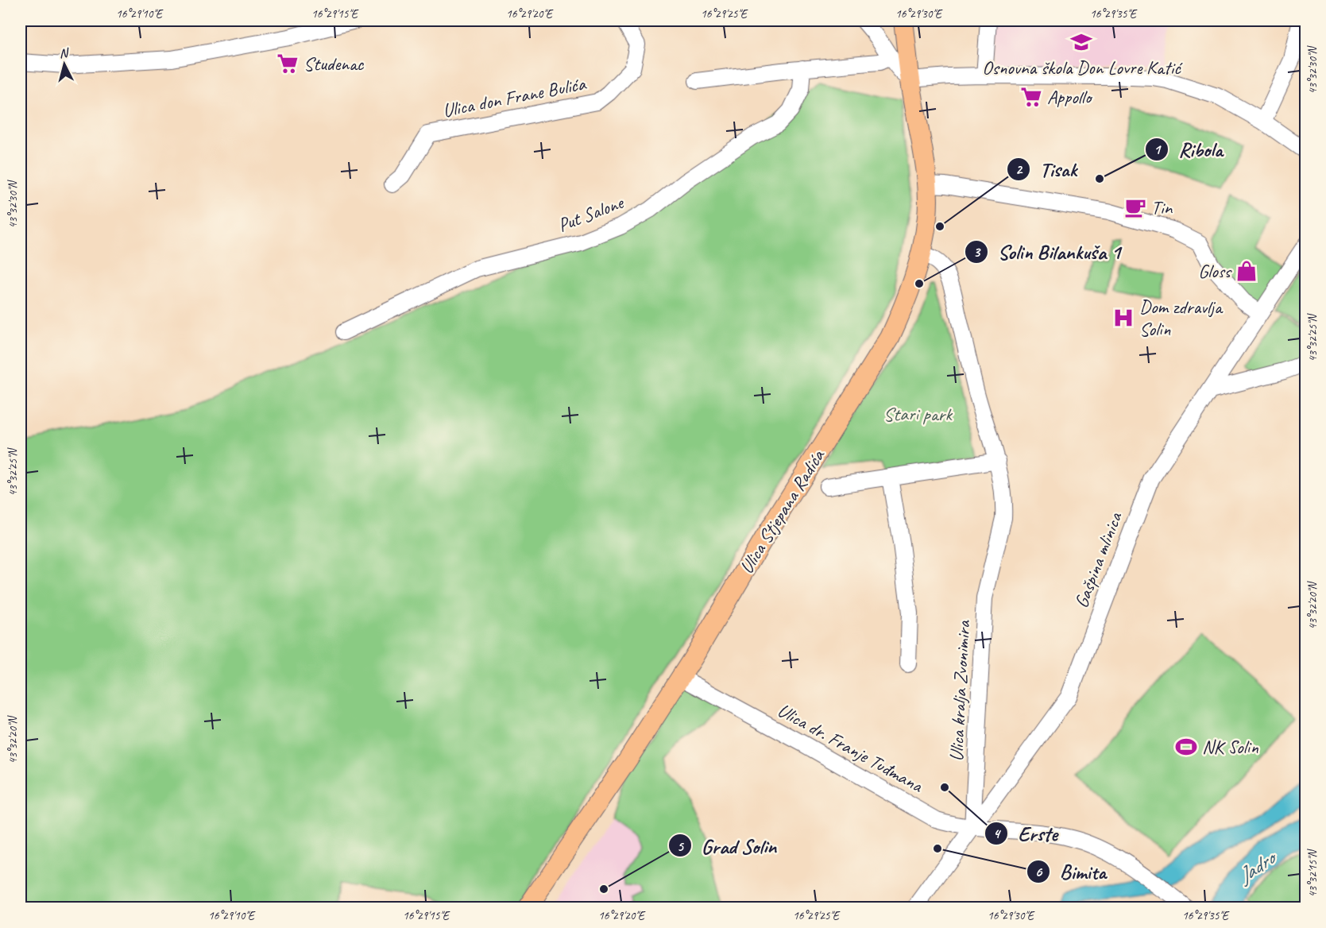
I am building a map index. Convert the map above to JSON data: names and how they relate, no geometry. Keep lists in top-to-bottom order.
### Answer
{
  "streets": {
    "main road": ["Ulica Stjepana Radića"],
    "street": [
      "Ulica don Frane Bulića",
      "Put Salone",
      "Gašpina mlinica",
      "Ulica kralja Zvonimira",
      "Ulica dr. Franje Tuđmana"
    ]
  },
  "crossings": [
    ["Ulica Stjepana Radića", "Ulica kralja Zvonimira"],
    ["Ulica Stjepana Radića", "Ulica dr. Franje Tuđmana"],
    ["Gašpina mlinica", "Ulica kralja Zvonimira"],
    ["Gašpina mlinica", "Ulica dr. Franje Tuđmana"],
    ["Ulica kralja Zvonimira", "Ulica dr. Franje Tuđmana"]
  ],
  "water": ["Jadro"],
  "parks": ["Stari park"],
  "places": {
    "school or university": ["Osnovna škola Don Lovre Katić"],
    "supermarket": ["Studenac", "Appollo"],
    "other": [
      "Ribola",
      "Tisak",
      "Solin Bilankuša 1",
      "Erste",
      "Bimita",
      "Grad Solin"
    ],
    "cafe": ["Tin"],
    "shop": ["Gloss"],
    "hospital": ["Dom zdravlja Solin"],
    "sports": ["NK Solin"]
  },
  "north": "top",
  "coordinates": [
    "16°29'10\"E",
    "16°29'15\"E",
    "16°29'20\"E",
    "16°29'25\"E",
    "16°29'30\"E",
    "16°29'35\"E",
    "43°32'30\"N",
    "43°32'25\"N",
    "43°32'20\"N",
    "43°32'15\"N"
  ]
}
